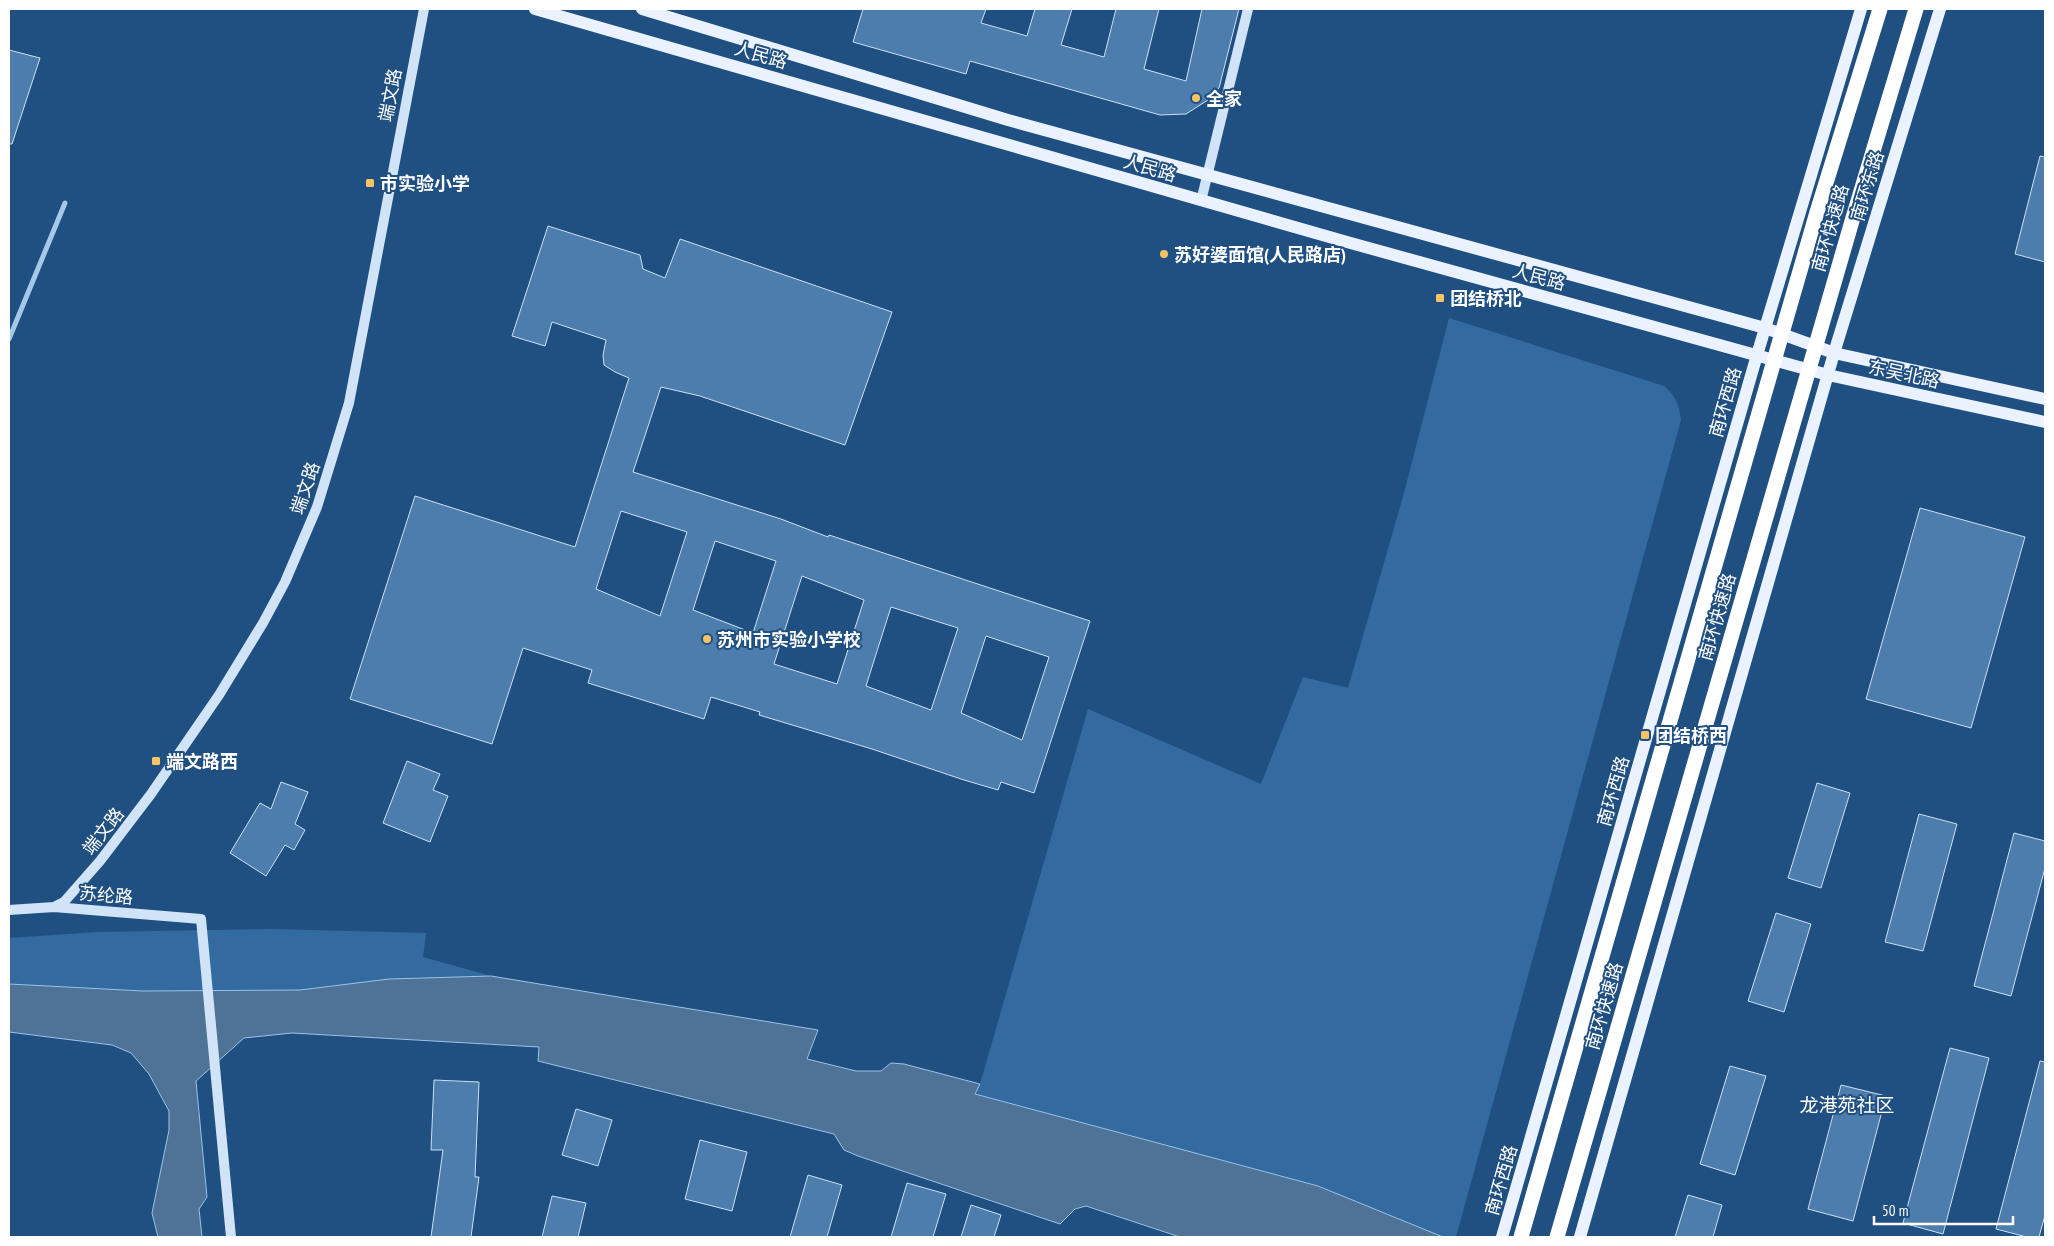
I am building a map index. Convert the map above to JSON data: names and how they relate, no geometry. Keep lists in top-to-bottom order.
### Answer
{
  "streets": {
    "highway": ["南环快速路"],
    "main road": [
      "人民路",
      "南环东路",
      "东吴北路",
      "南环西路"
    ],
    "street": ["端文路", "苏纶路"]
  },
  "crossings": [
    ["人民路", "东吴北路"],
    ["人民路", "南环西路"],
    ["端文路", "苏纶路"],
    ["南环东路", "东吴北路"],
    ["东吴北路", "南环西路"]
  ],
  "districts": ["龙港苑社区"],
  "places": {
    "other": ["全家", "苏好婆面馆(人民路店)", "苏州市实验小学校"],
    "transit": [
      "市实验小学",
      "团结桥北",
      "团结桥西",
      "端文路西"
    ]
  },
  "scale_bar": "50 m"
}
